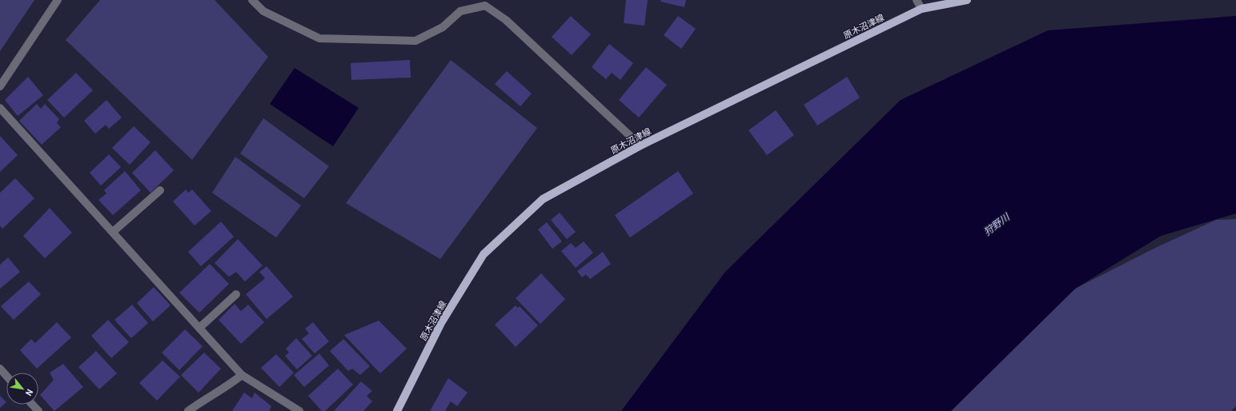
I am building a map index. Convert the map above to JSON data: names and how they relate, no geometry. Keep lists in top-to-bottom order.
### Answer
{
  "streets": {
    "main road": ["原木沼津線"]
  },
  "water": ["狩野川"],
  "north": "bottom right"
}
